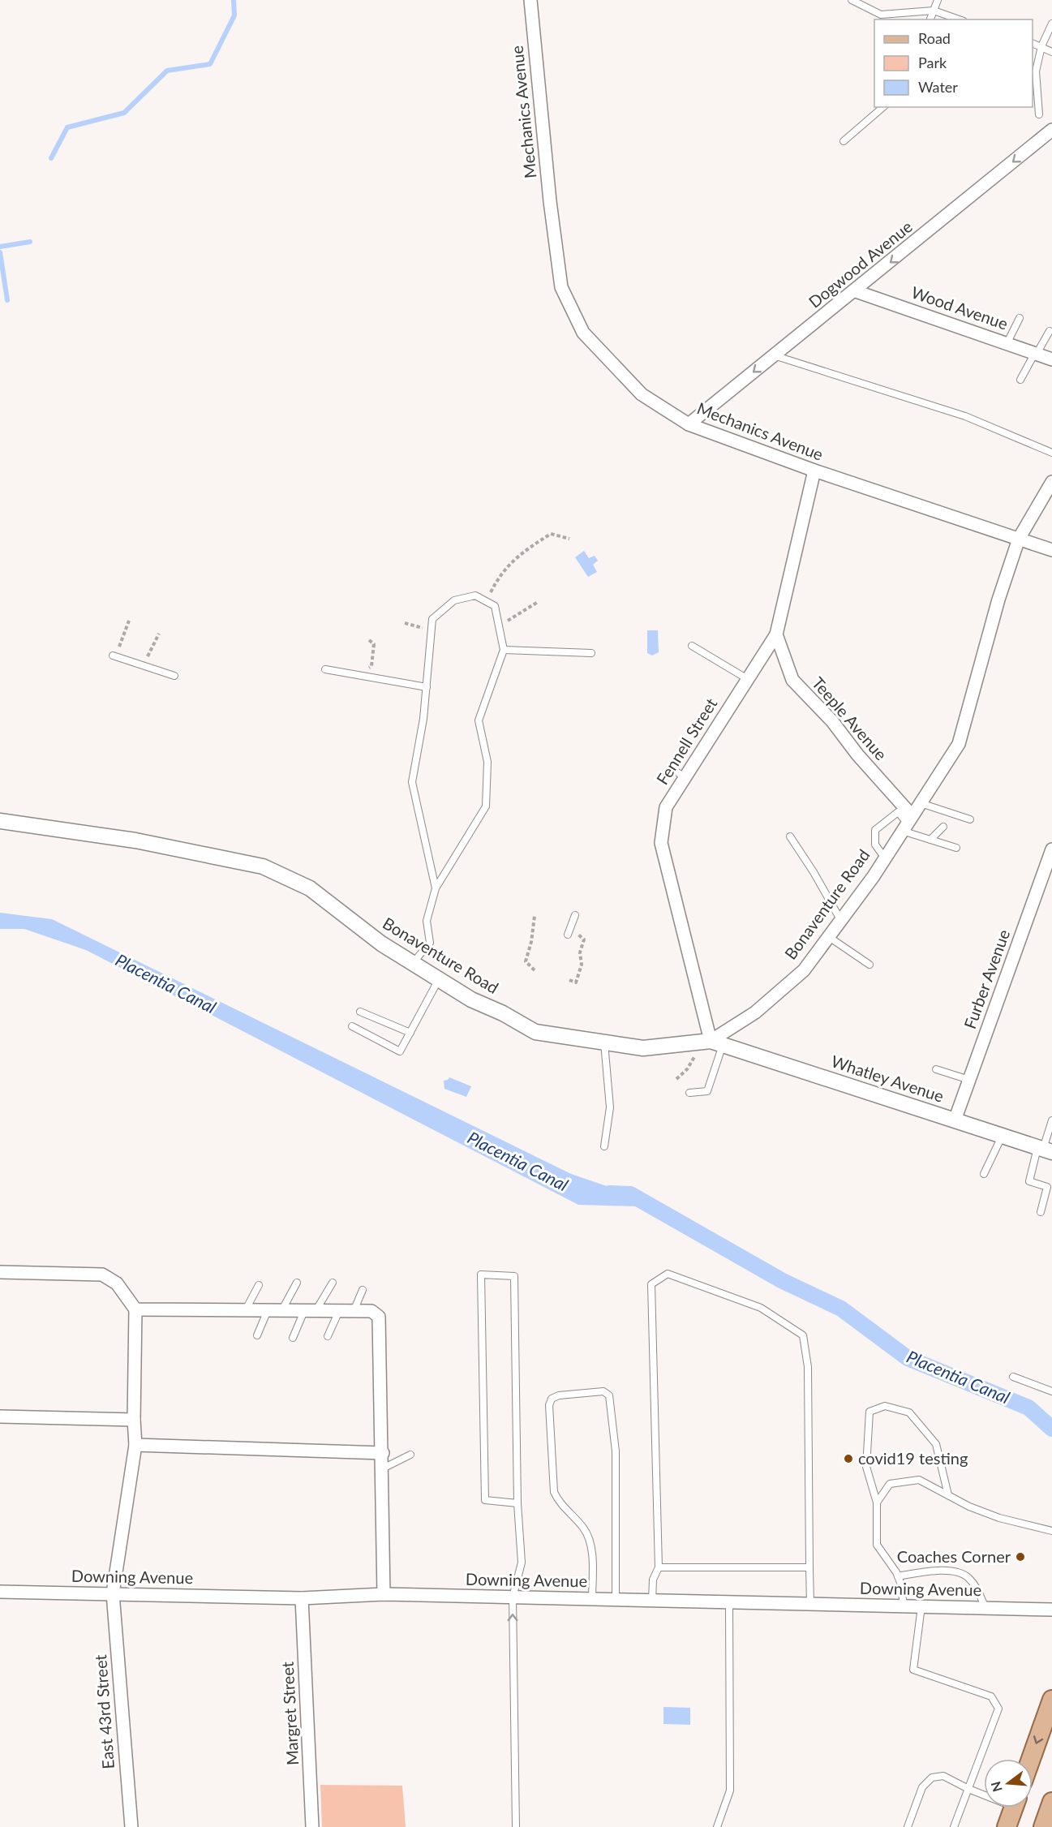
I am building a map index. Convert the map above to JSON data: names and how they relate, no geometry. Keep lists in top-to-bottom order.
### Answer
{
  "streets": {
    "street": [
      "Mechanics Avenue",
      "Dogwood Avenue",
      "Wood Avenue",
      "Teeple Avenue",
      "Fennell Street",
      "Bonaventure Road",
      "Furber Avenue",
      "Whatley Avenue",
      "Downing Avenue",
      "East 43rd Street",
      "Margret Street"
    ]
  },
  "crossings": [
    ["Mechanics Avenue", "Dogwood Avenue"],
    ["Mechanics Avenue", "Fennell Street"],
    ["Mechanics Avenue", "Bonaventure Road"],
    ["Dogwood Avenue", "Wood Avenue"],
    ["Teeple Avenue", "Fennell Street"],
    ["Teeple Avenue", "Bonaventure Road"],
    ["Fennell Street", "Bonaventure Road"],
    ["Fennell Street", "Whatley Avenue"],
    ["Bonaventure Road", "Whatley Avenue"],
    ["Furber Avenue", "Whatley Avenue"],
    ["Downing Avenue", "East 43rd Street"],
    ["Downing Avenue", "Margret Street"]
  ],
  "one_way": ["Dogwood Avenue"],
  "water": ["Placentia Canal"],
  "places": ["covid19 testing", "Coaches Corner"],
  "legend": ["Road", "Park", "Water"],
  "north": "left"
}
